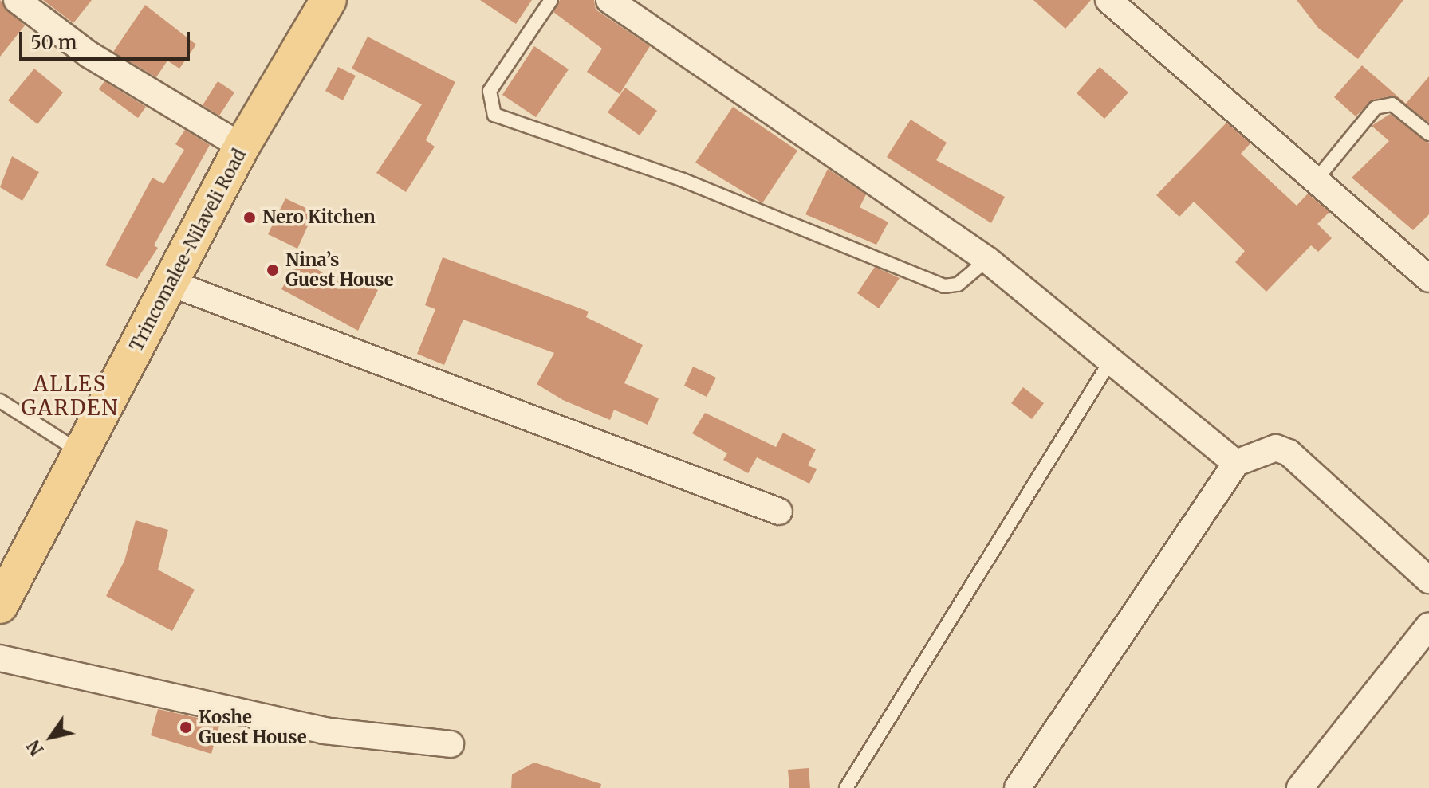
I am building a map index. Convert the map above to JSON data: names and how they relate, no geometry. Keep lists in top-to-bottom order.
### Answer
{
  "streets": {
    "main road": ["Trincomalee-Nilaveli Road"]
  },
  "districts": ["ALLES GARDEN"],
  "places": ["Nero Kitchen", "Nina’s Guest House", "Koshe Guest House"],
  "scale_bar": "50 m",
  "north": "bottom left"
}
